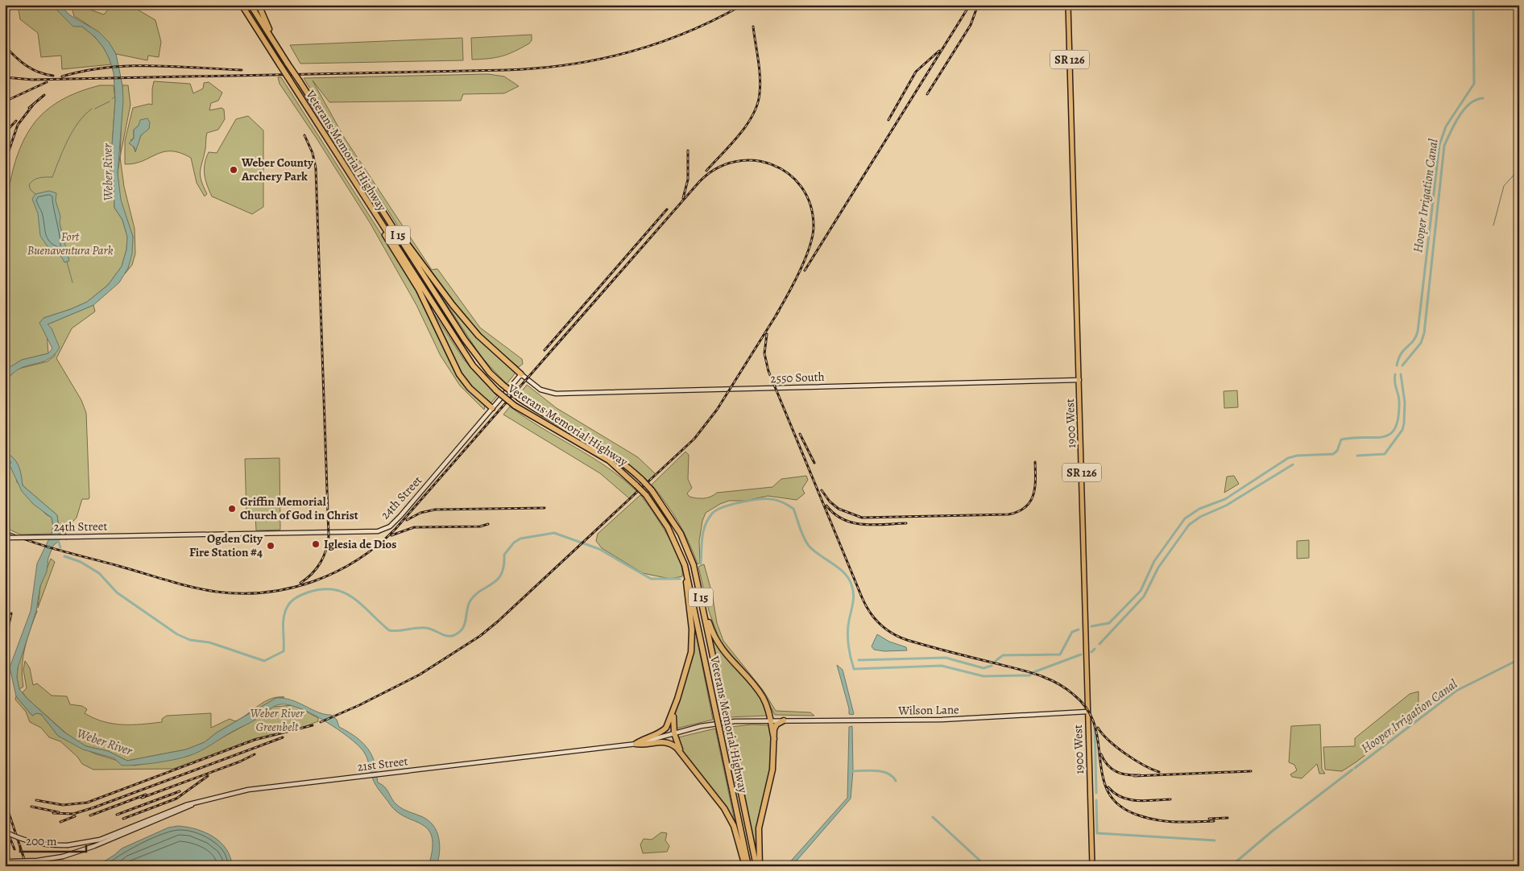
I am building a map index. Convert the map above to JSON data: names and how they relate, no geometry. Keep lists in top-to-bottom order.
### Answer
{
  "streets": {
    "highway": ["Veterans Memorial Highway", "I 15"],
    "main road": [
      "SR 126",
      "2550 South",
      "1900 West",
      "24th Street",
      "Wilson Lane",
      "21st Street"
    ]
  },
  "crossings": [
    ["2550 South", "1900 West"],
    ["2550 South", "24th Street"],
    ["1900 West", "Wilson Lane"],
    ["Wilson Lane", "21st Street"]
  ],
  "water": ["Weber River", "Hooper Irrigation Canal"],
  "parks": ["Fort Buenaventura Park", "Weber River Greenbelt"],
  "places": [
    "Weber County Archery Park",
    "Griffin Memorial Church of God in Christ",
    "Iglesia de Dios",
    "Ogden City Fire Station #4"
  ],
  "scale_bar": "200 m"
}
